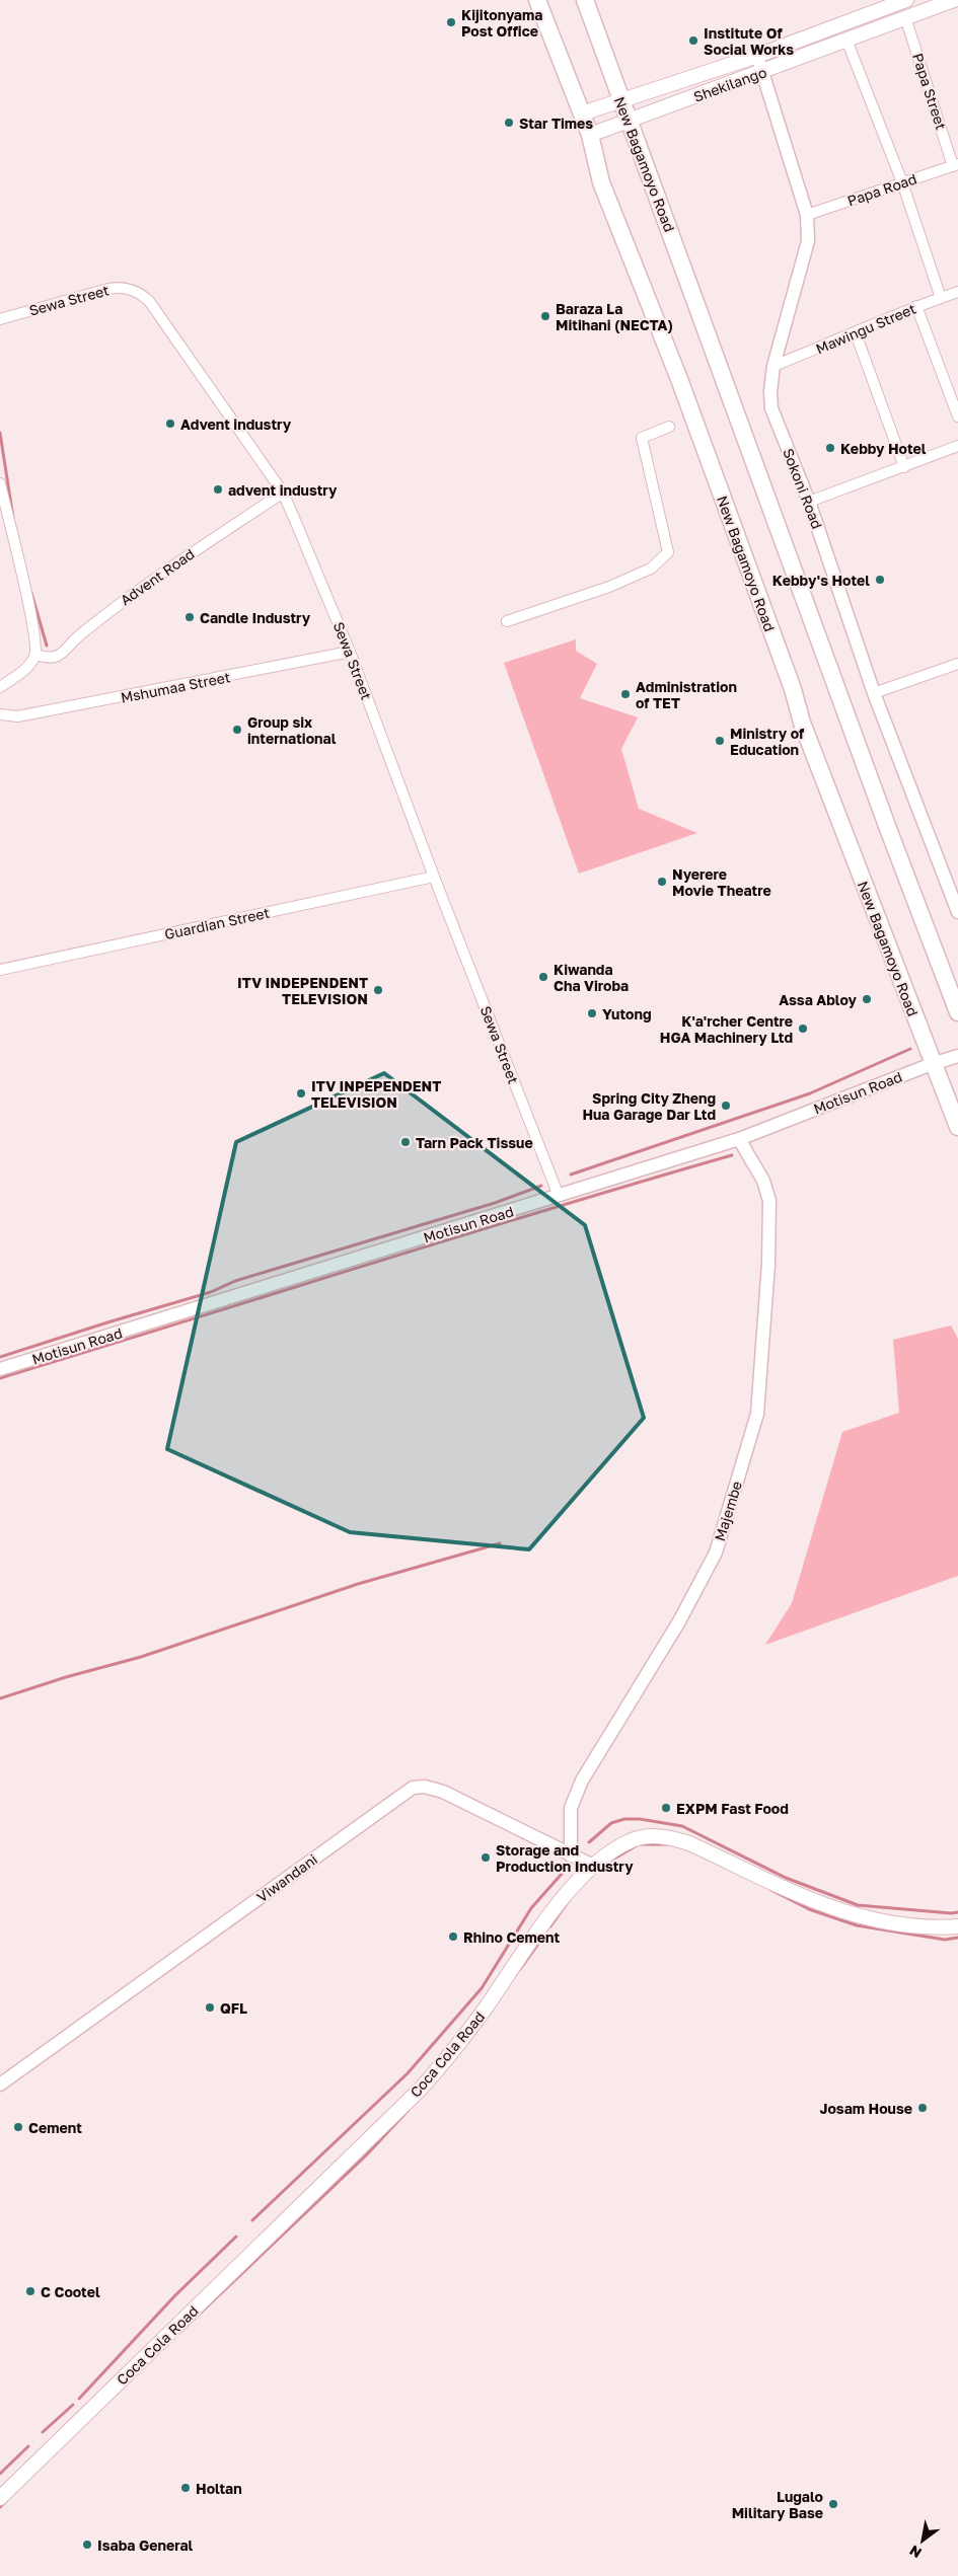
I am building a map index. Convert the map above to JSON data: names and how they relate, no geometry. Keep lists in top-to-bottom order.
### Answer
{
  "streets": {
    "highway": ["New Bagamoyo Road"],
    "main road": ["Shekilango", "Coca Cola Road"],
    "street": [
      "Papa Street",
      "Papa Road",
      "Sewa Street",
      "Mawingu Street",
      "Sokoni Road",
      "Advent Road",
      "Mshumaa Street",
      "Guardian Street",
      "Motisun Road",
      "Majembe",
      "Viwandani"
    ]
  },
  "crossings": [
    ["Shekilango", "Papa Street"],
    ["Shekilango", "New Bagamoyo Road"],
    ["Shekilango", "Sokoni Road"],
    ["Papa Street", "Papa Road"],
    ["New Bagamoyo Road", "Motisun Road"],
    ["Papa Road", "Sokoni Road"],
    ["Sewa Street", "Advent Road"],
    ["Sewa Street", "Mshumaa Street"],
    ["Sewa Street", "Guardian Street"],
    ["Sewa Street", "Motisun Road"],
    ["Mawingu Street", "Sokoni Road"],
    ["Motisun Road", "Majembe"],
    ["Majembe", "Viwandani"],
    ["Viwandani", "Coca Cola Road"]
  ],
  "places": [
    "Kijitonyama Post Office",
    "Institute Of Social Works",
    "Star Times",
    "Baraza La Mitihani (NECTA)",
    "Advent industry",
    "Kebby Hotel",
    "advent industry",
    "Kebby's Hotel",
    "Candle Industry",
    "Administration of TET",
    "Group six international",
    "Ministry of Education",
    "Nyerere Movie Theatre",
    "Kiwanda Cha Viroba",
    "ITV INDEPENDENT TELEVISION",
    "Assa Abloy",
    "Yutong",
    "K'a'rcher Centre HGA Machinery Ltd",
    "ITV INPEPENDENT TELEVISION",
    "Spring City Zheng Hua Garage Dar Ltd",
    "Tarn Pack Tissue",
    "EXPM Fast Food",
    "Storage and Production Industry",
    "Rhino Cement",
    "QFL",
    "Josam House",
    "Cement",
    "C Cootel",
    "Holtan",
    "Lugalo Military Base",
    "Isaba General"
  ],
  "north": "bottom left"
}
